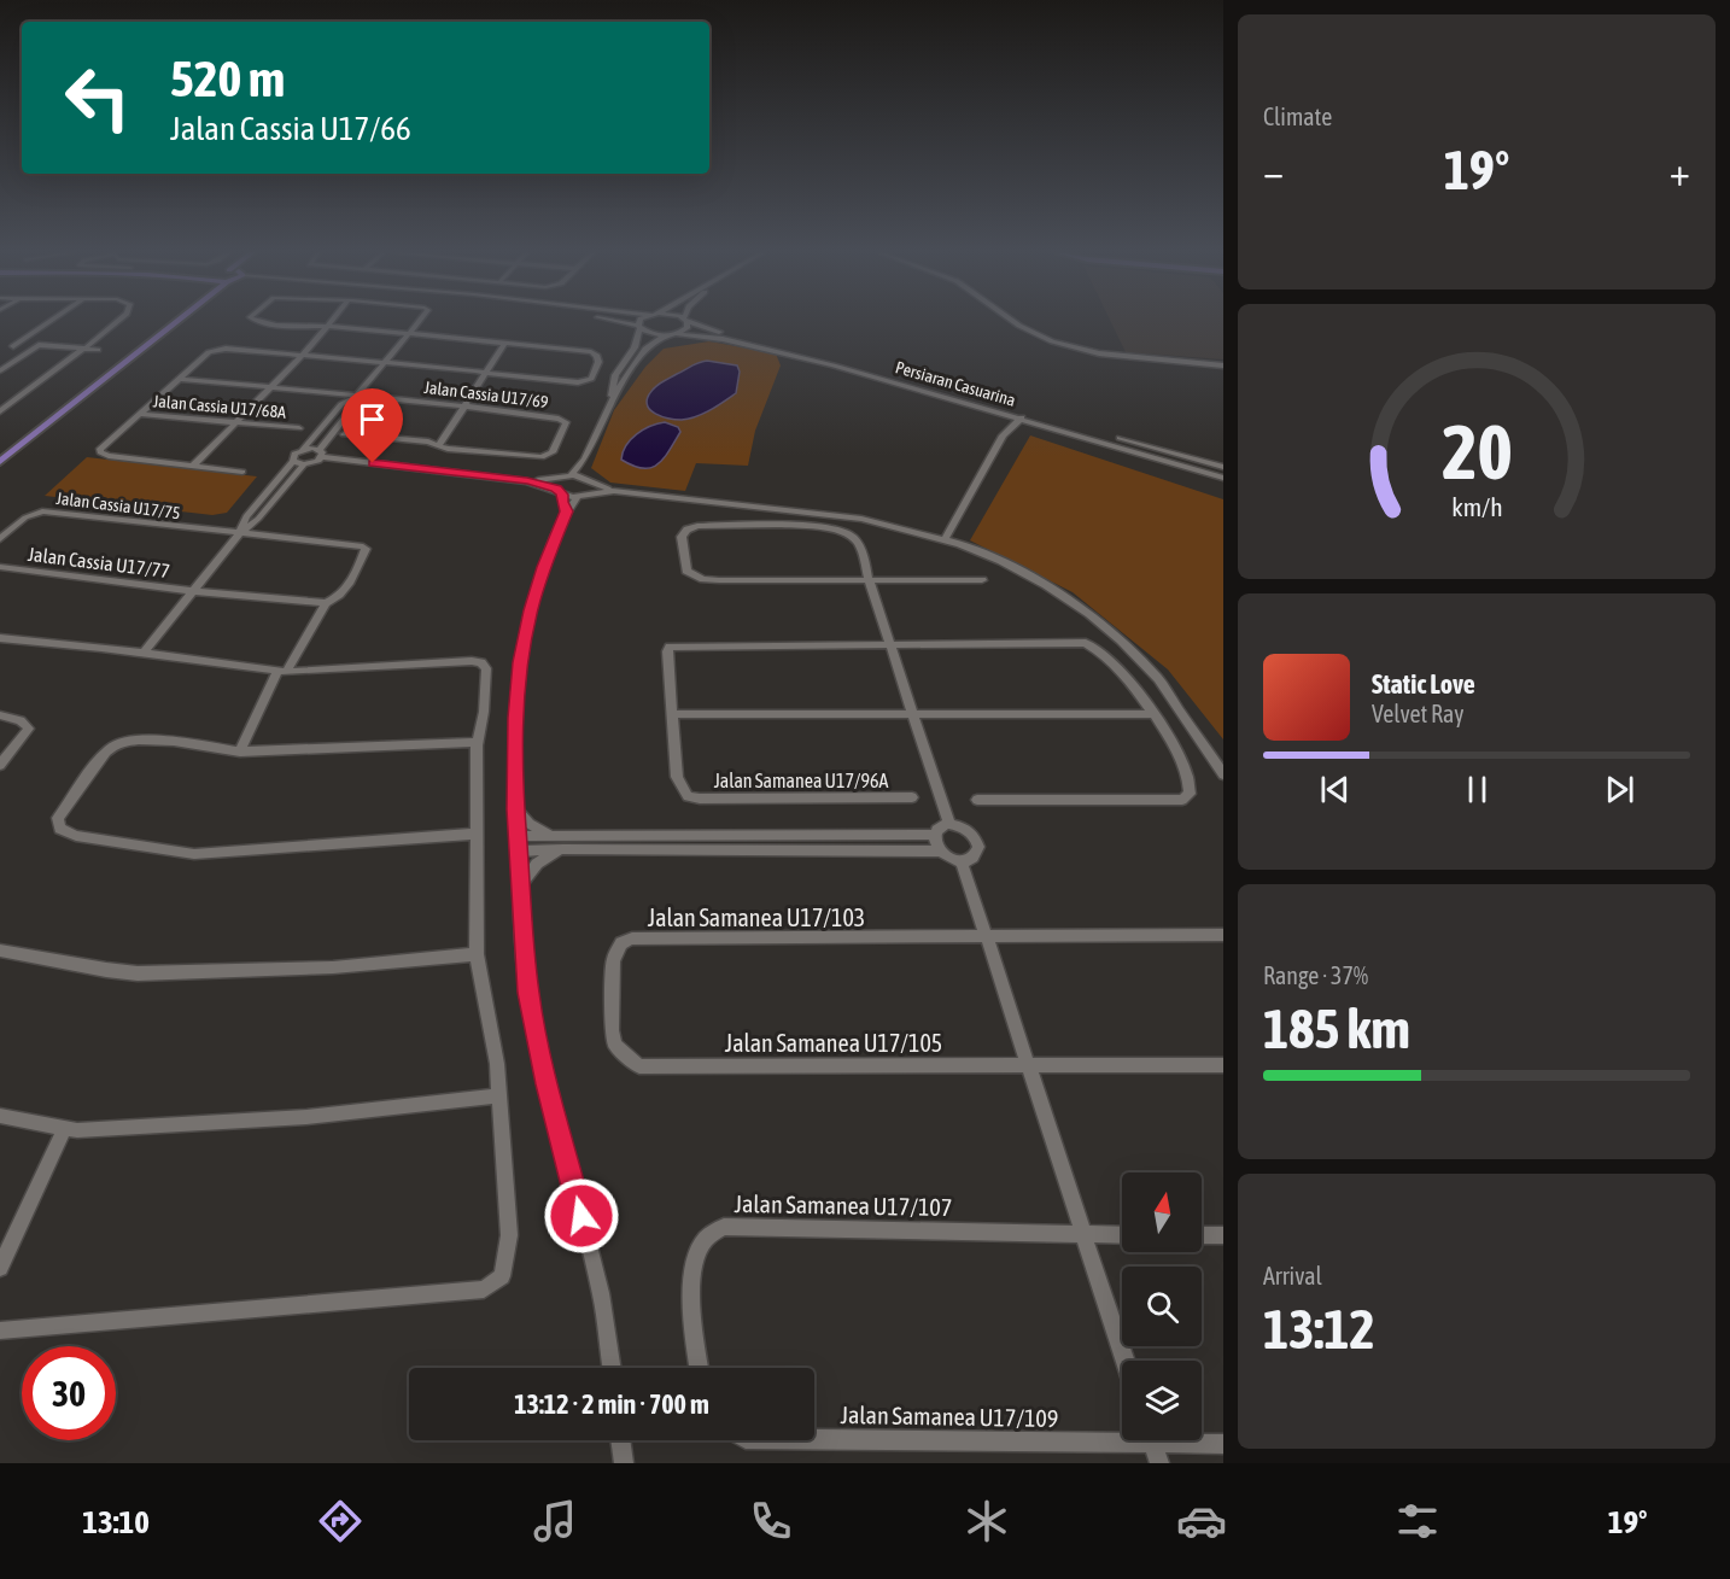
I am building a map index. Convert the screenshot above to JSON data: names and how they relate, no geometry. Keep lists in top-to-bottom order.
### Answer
{
  "streets": {
    "street": [
      "Persiaran Casuarina",
      "Jalan Cassia U17/69",
      "Jalan Cassia U17/68A",
      "Jalan Cassia U17/75",
      "Jalan Cassia U17/77",
      "Jalan Samanea U17/96A",
      "Jalan Samanea U17/103",
      "Jalan Samanea U17/105",
      "Jalan Samanea U17/107",
      "Jalan Samanea U17/109"
    ]
  },
  "crossings": [
    ["Jalan Cassia U17/75", "Jalan Cassia U17/77"],
    ["Jalan Samanea U17/103", "Jalan Samanea U17/105"]
  ],
  "north": "top",
  "page": {
    "tile": [
      "Climate",
      ["Range · 37%", "185 km"],
      ["Arrival", "13:12"]
    ],
    "turn": ["520 m", "Jalan Cassia U17/66"],
    "heat": ["−", "19°", "+"],
    "song": ["Static Love", "Velvet Ray"],
    "limit": "30",
    "trip": "13:12 · 2 min · 700 m",
    "tabs": ["13:10", "19°"],
    "gauge": ["20", "km/h"]
  }
}
